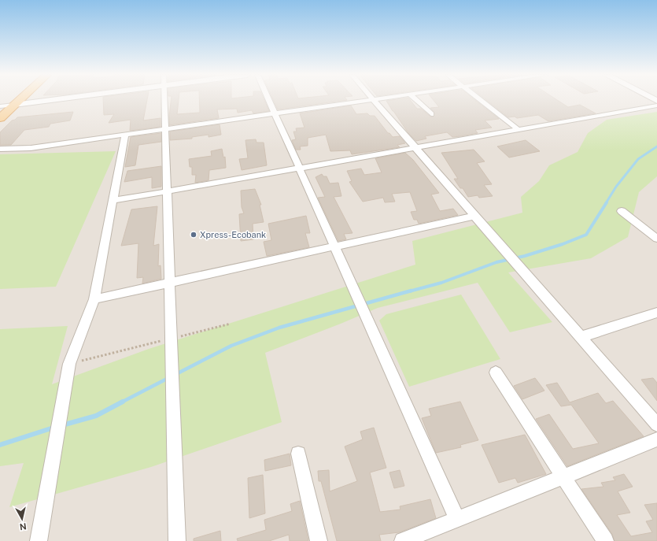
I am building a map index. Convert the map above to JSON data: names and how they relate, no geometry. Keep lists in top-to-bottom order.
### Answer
{
  "places": ["Xpress-Ecobank"],
  "north": "bottom"
}
